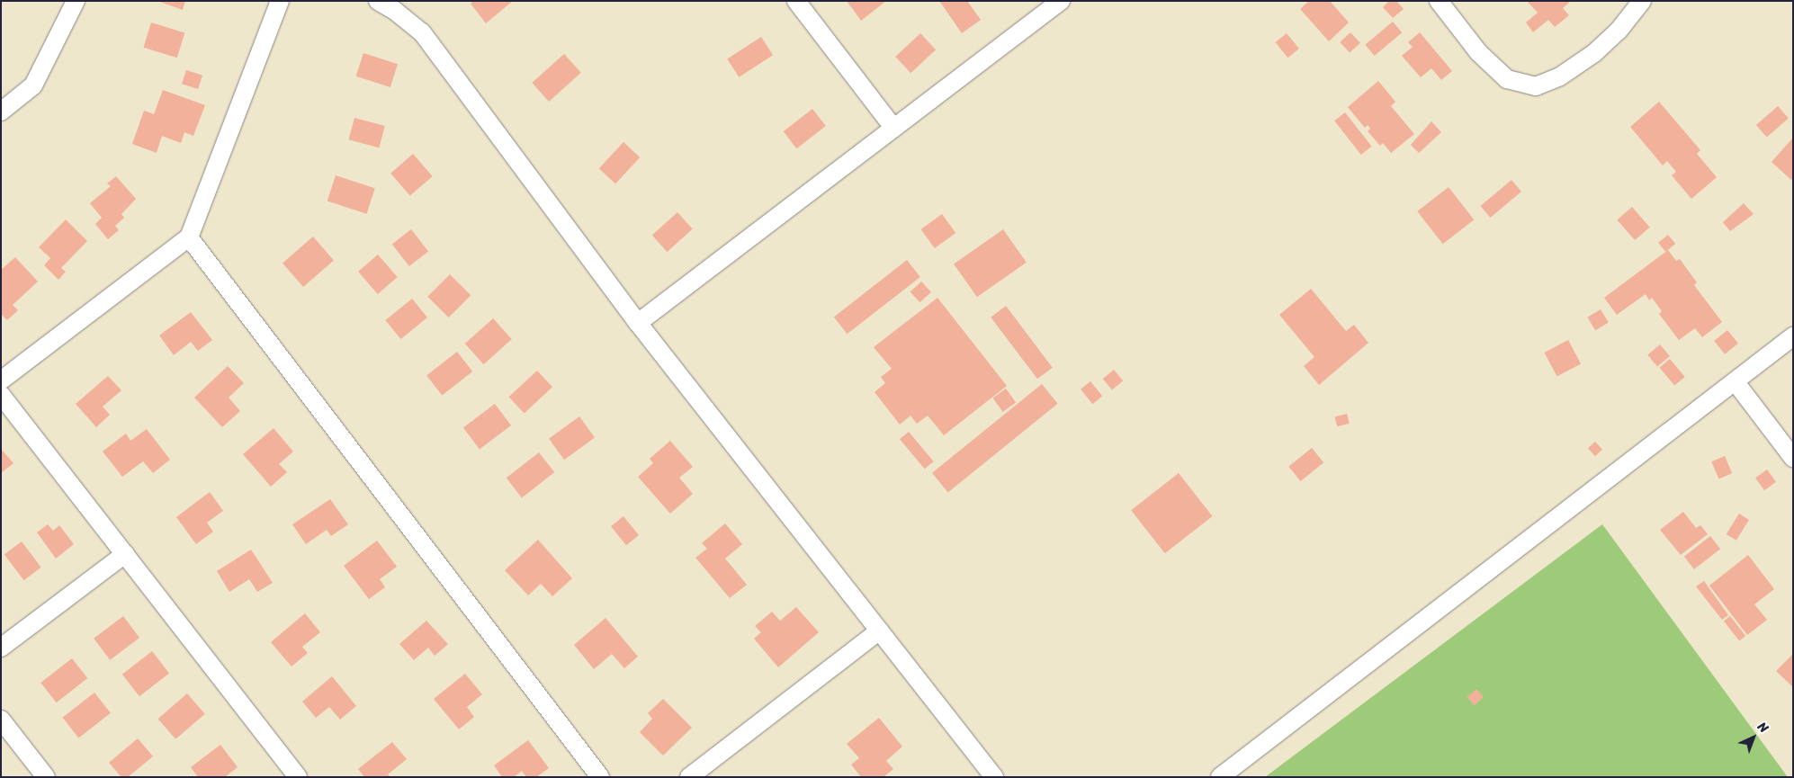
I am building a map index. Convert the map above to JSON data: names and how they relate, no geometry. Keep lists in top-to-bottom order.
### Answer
{
  "north": "top right"
}
